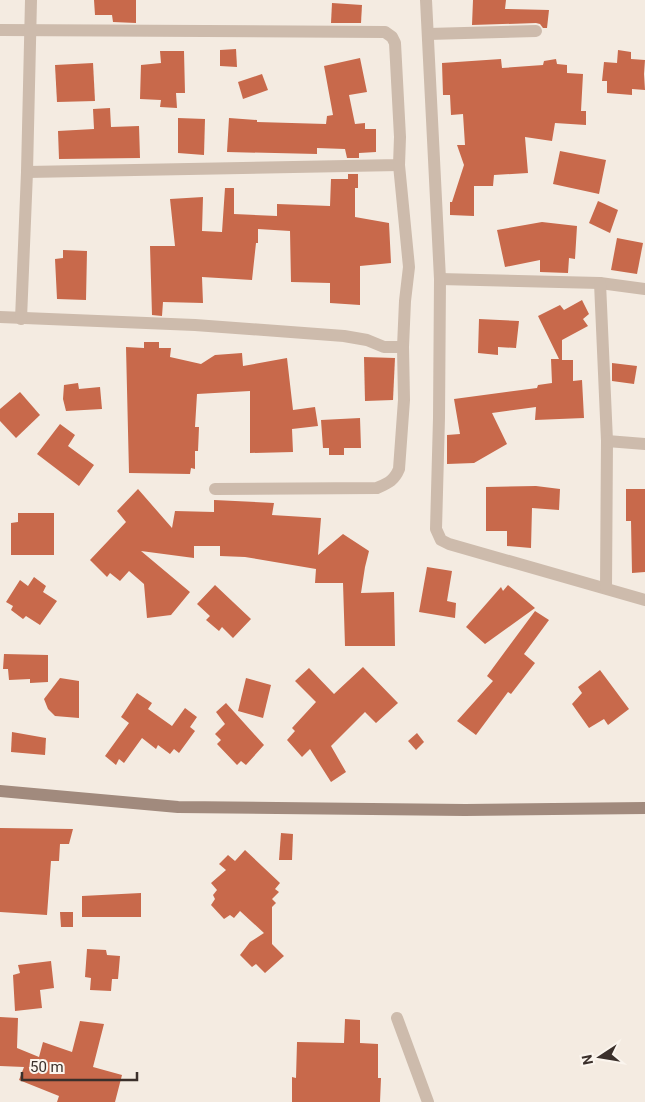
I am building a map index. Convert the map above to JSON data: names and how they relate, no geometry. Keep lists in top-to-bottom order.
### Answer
{
  "scale_bar": "50 m",
  "north": "left"
}
